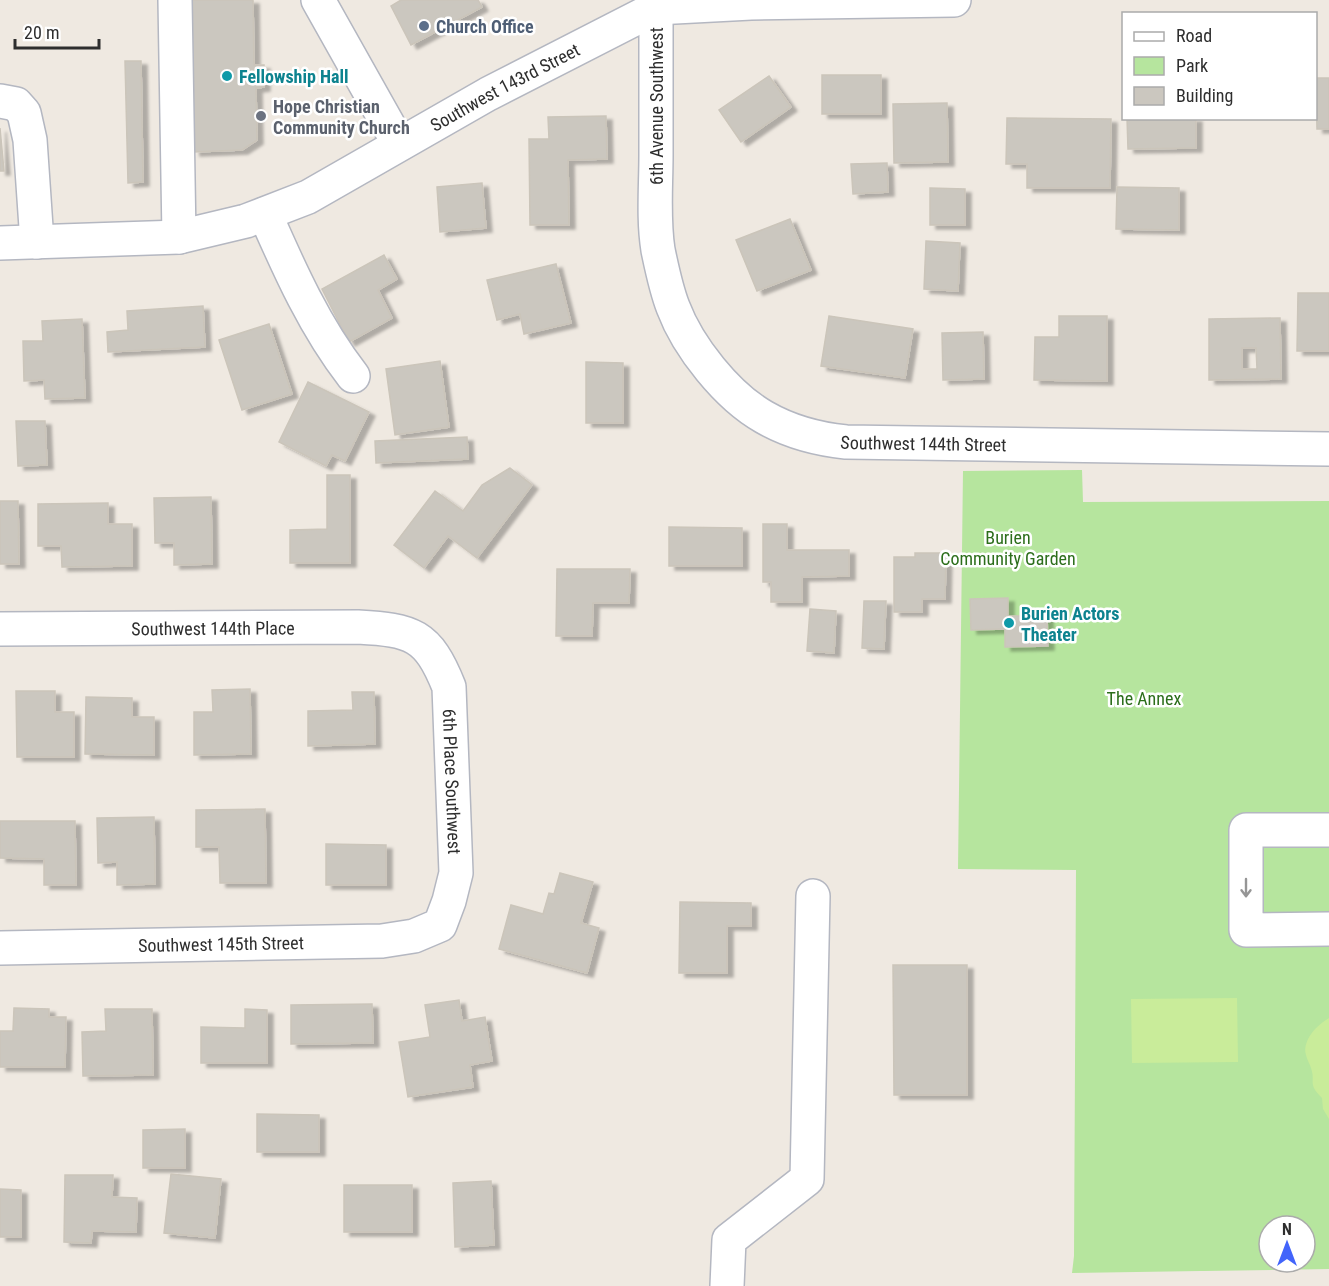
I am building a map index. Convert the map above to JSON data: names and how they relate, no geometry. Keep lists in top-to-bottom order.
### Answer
{
  "streets": {
    "street": [
      "Southwest 143rd Street",
      "6th Avenue Southwest",
      "Southwest 144th Street",
      "Southwest 144th Place",
      "6th Place Southwest",
      "Southwest 145th Street"
    ]
  },
  "crossings": [
    ["Southwest 143rd Street", "6th Avenue Southwest"],
    ["6th Avenue Southwest", "Southwest 144th Street"],
    ["Southwest 144th Place", "6th Place Southwest"],
    ["6th Place Southwest", "Southwest 145th Street"]
  ],
  "parks": ["Burien Community Garden", "The Annex"],
  "places": [
    "Church Office",
    "Fellowship Hall",
    "Hope Christian Community Church",
    "Burien Actors Theater"
  ],
  "legend": ["Road", "Park", "Building"],
  "scale_bar": "20 m",
  "north": "top"
}
